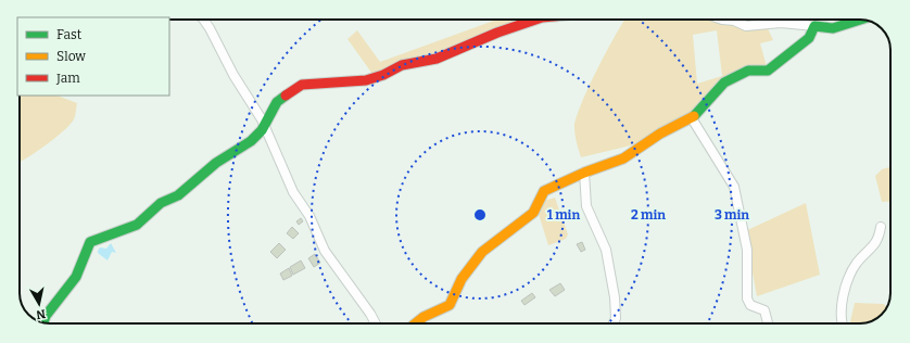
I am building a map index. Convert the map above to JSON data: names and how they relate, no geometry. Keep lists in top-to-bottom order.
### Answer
{
  "legend": ["Fast", "Slow", "Jam"],
  "north": "bottom",
  "rings": ["1 min", "2 min", "3 min"]
}
